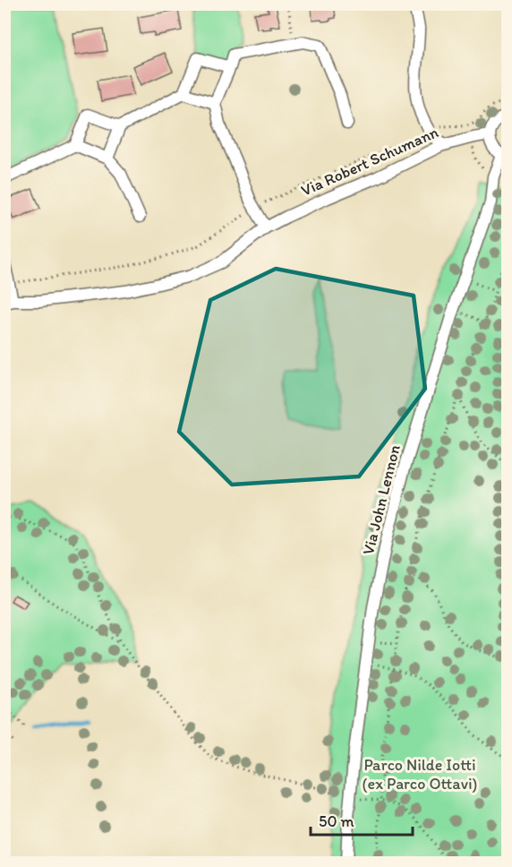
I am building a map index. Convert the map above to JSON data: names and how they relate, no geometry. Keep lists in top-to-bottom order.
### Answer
{
  "streets": {
    "street": ["Via Robert Schumann", "Via John Lennon"]
  },
  "parks": ["Parco Nilde Iotti (ex Parco Ottavi)"],
  "scale_bar": "50 m"
}
